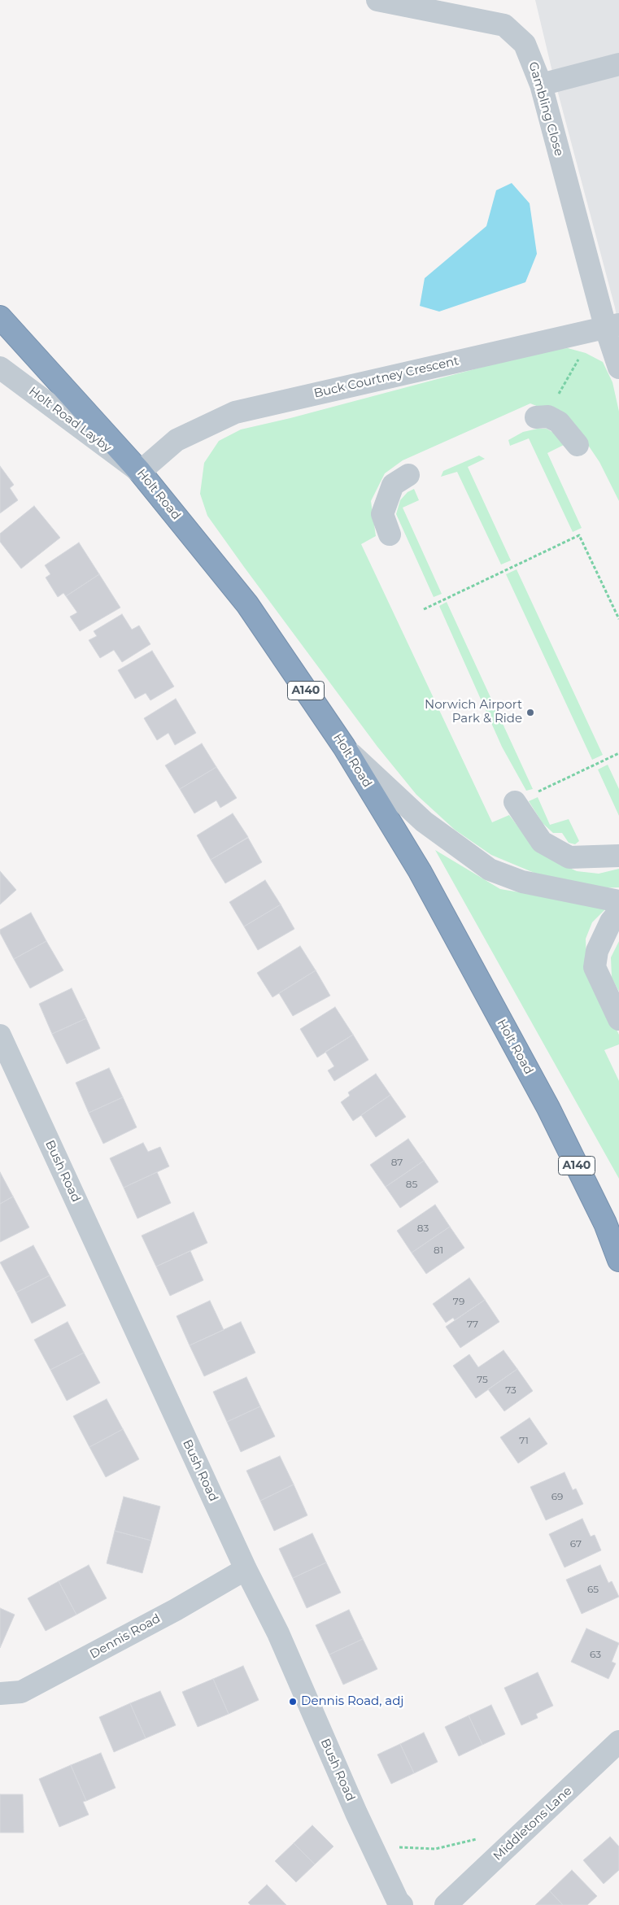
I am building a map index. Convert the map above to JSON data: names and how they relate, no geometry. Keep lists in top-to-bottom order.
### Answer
{
  "streets": {
    "highway": ["Holt Road", "A140"],
    "street": [
      "Gambling Close",
      "Buck Courtney Crescent",
      "Holt Road Layby",
      "Bush Road",
      "Dennis Road",
      "Middletons Lane"
    ]
  },
  "crossings": [
    ["Gambling Close", "Buck Courtney Crescent"],
    ["Buck Courtney Crescent", "Holt Road Layby"],
    ["Buck Courtney Crescent", "Holt Road"],
    ["Holt Road Layby", "Holt Road"],
    ["Bush Road", "Dennis Road"]
  ],
  "places": ["Norwich Airport Park & Ride", "Dennis Road, adj"],
  "house_numbers": [
    "87",
    "85",
    "83",
    "81",
    "79",
    "77",
    "75",
    "73",
    "71",
    "69",
    "67",
    "65",
    "63"
  ]
}
